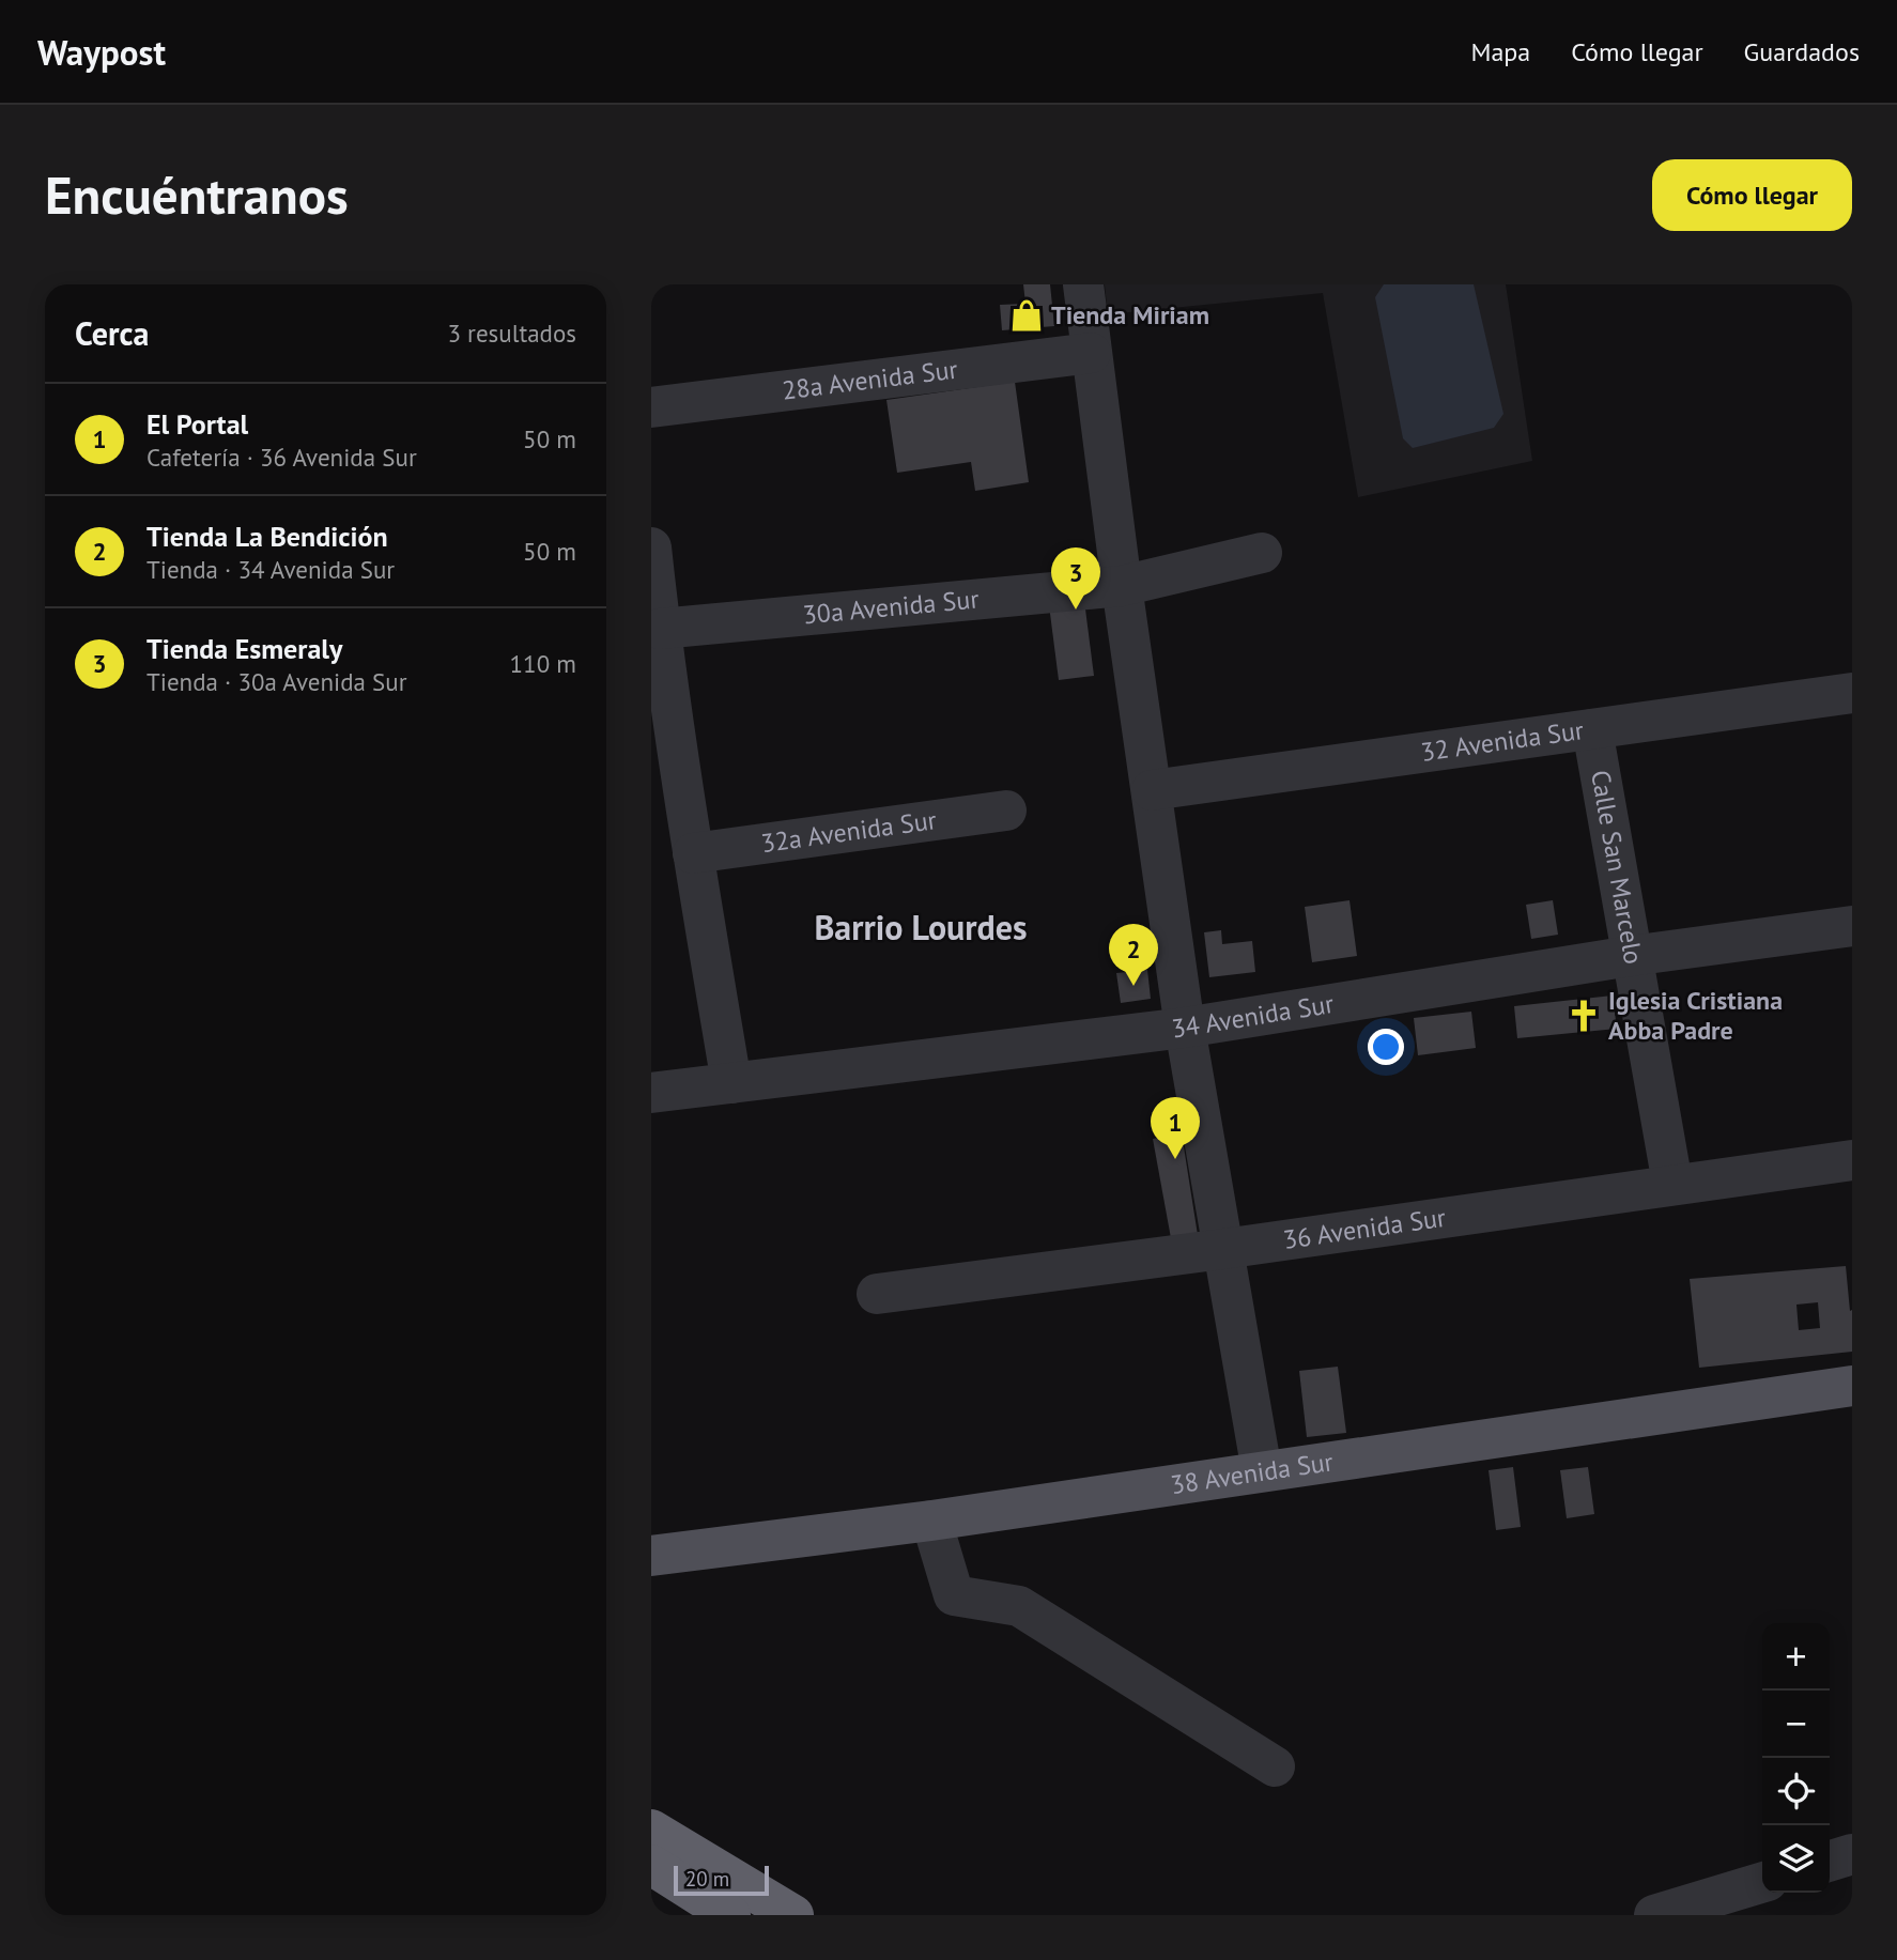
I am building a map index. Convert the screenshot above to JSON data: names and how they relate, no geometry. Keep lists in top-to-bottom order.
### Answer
{
  "streets": {
    "main road": ["38 Avenida Sur"],
    "street": [
      "28a Avenida Sur",
      "30a Avenida Sur",
      "32 Avenida Sur",
      "32a Avenida Sur",
      "Calle San Marcelo",
      "34 Avenida Sur",
      "36 Avenida Sur"
    ]
  },
  "crossings": [
    ["32 Avenida Sur", "Calle San Marcelo"],
    ["Calle San Marcelo", "34 Avenida Sur"],
    ["Calle San Marcelo", "36 Avenida Sur"]
  ],
  "districts": ["Barrio Lourdes"],
  "places": {
    "shop": ["Tienda Miriam"],
    "church": ["Iglesia Cristiana Abba Padre"]
  },
  "scale_bar": "20 m",
  "page": {
    "header": "Waypost",
    "nav": ["Mapa", "Cómo llegar", "Guardados"],
    "buttons": "Cómo llegar",
    "title": "Encuéntranos",
    "heading": ["Cerca", "3 resultados"],
    "list": [
      {
        "mark": "1",
        "name": "El Portal",
        "note": "Cafetería · 36 Avenida Sur",
        "value": "50 m"
      },
      {
        "mark": "2",
        "name": "Tienda La Bendición",
        "note": "Tienda · 34 Avenida Sur",
        "value": "50 m"
      },
      {
        "mark": "3",
        "name": "Tienda Esmeraly",
        "note": "Tienda · 30a Avenida Sur",
        "value": "110 m"
      }
    ],
    "pins": ["3", "2", "1"],
    "map_buttons": ["+", "−"],
    "scale": "20 m"
  }
}
